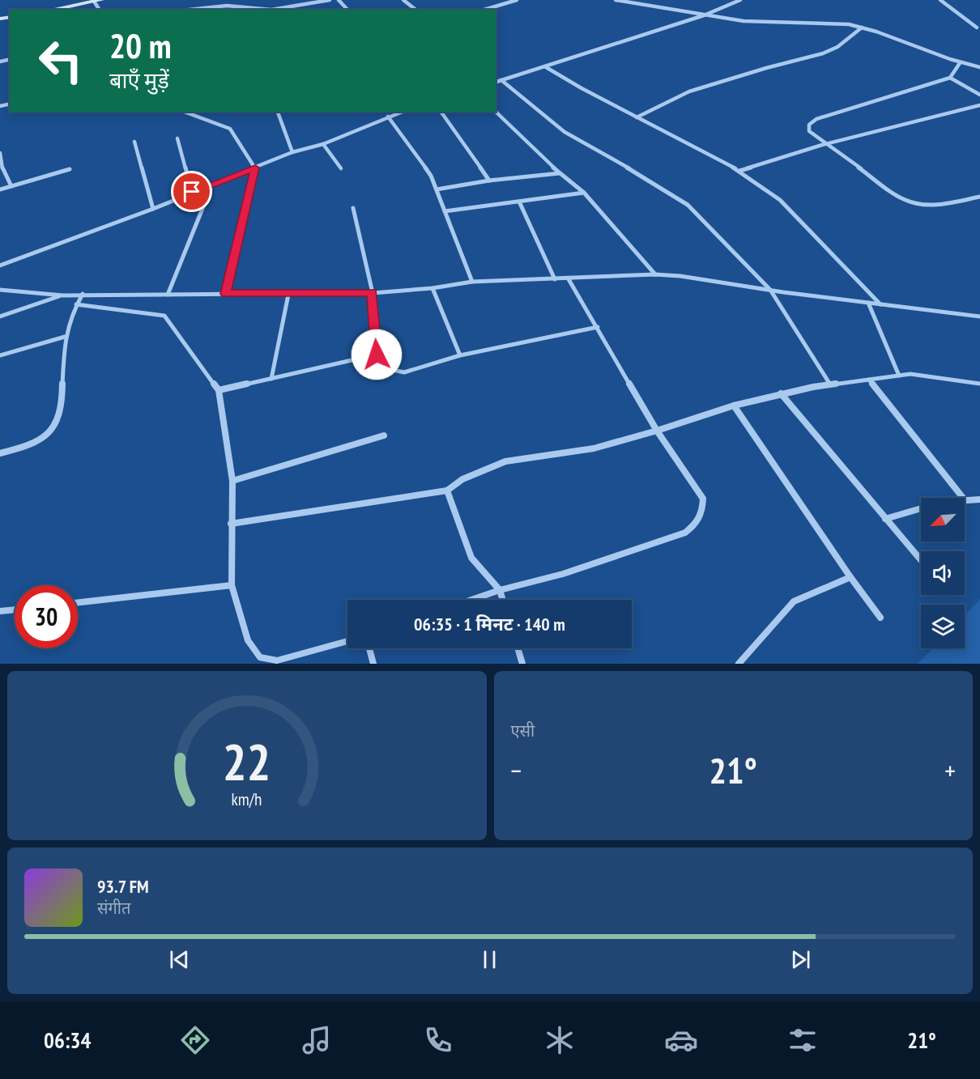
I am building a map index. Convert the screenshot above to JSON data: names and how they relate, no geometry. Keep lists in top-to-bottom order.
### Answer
{
  "north": "bottom left",
  "page": {
    "turn": ["20 m", "बाएँ मुड़ें"],
    "limit": "30",
    "trip": "06:35 · 1 मिनट · 140 m",
    "tile": "एसी",
    "heat": ["−", "21°", "+"],
    "song": ["93.7 FM", "संगीत"],
    "tabs": ["06:34", "21°"],
    "gauge": ["22", "km/h"]
  }
}
